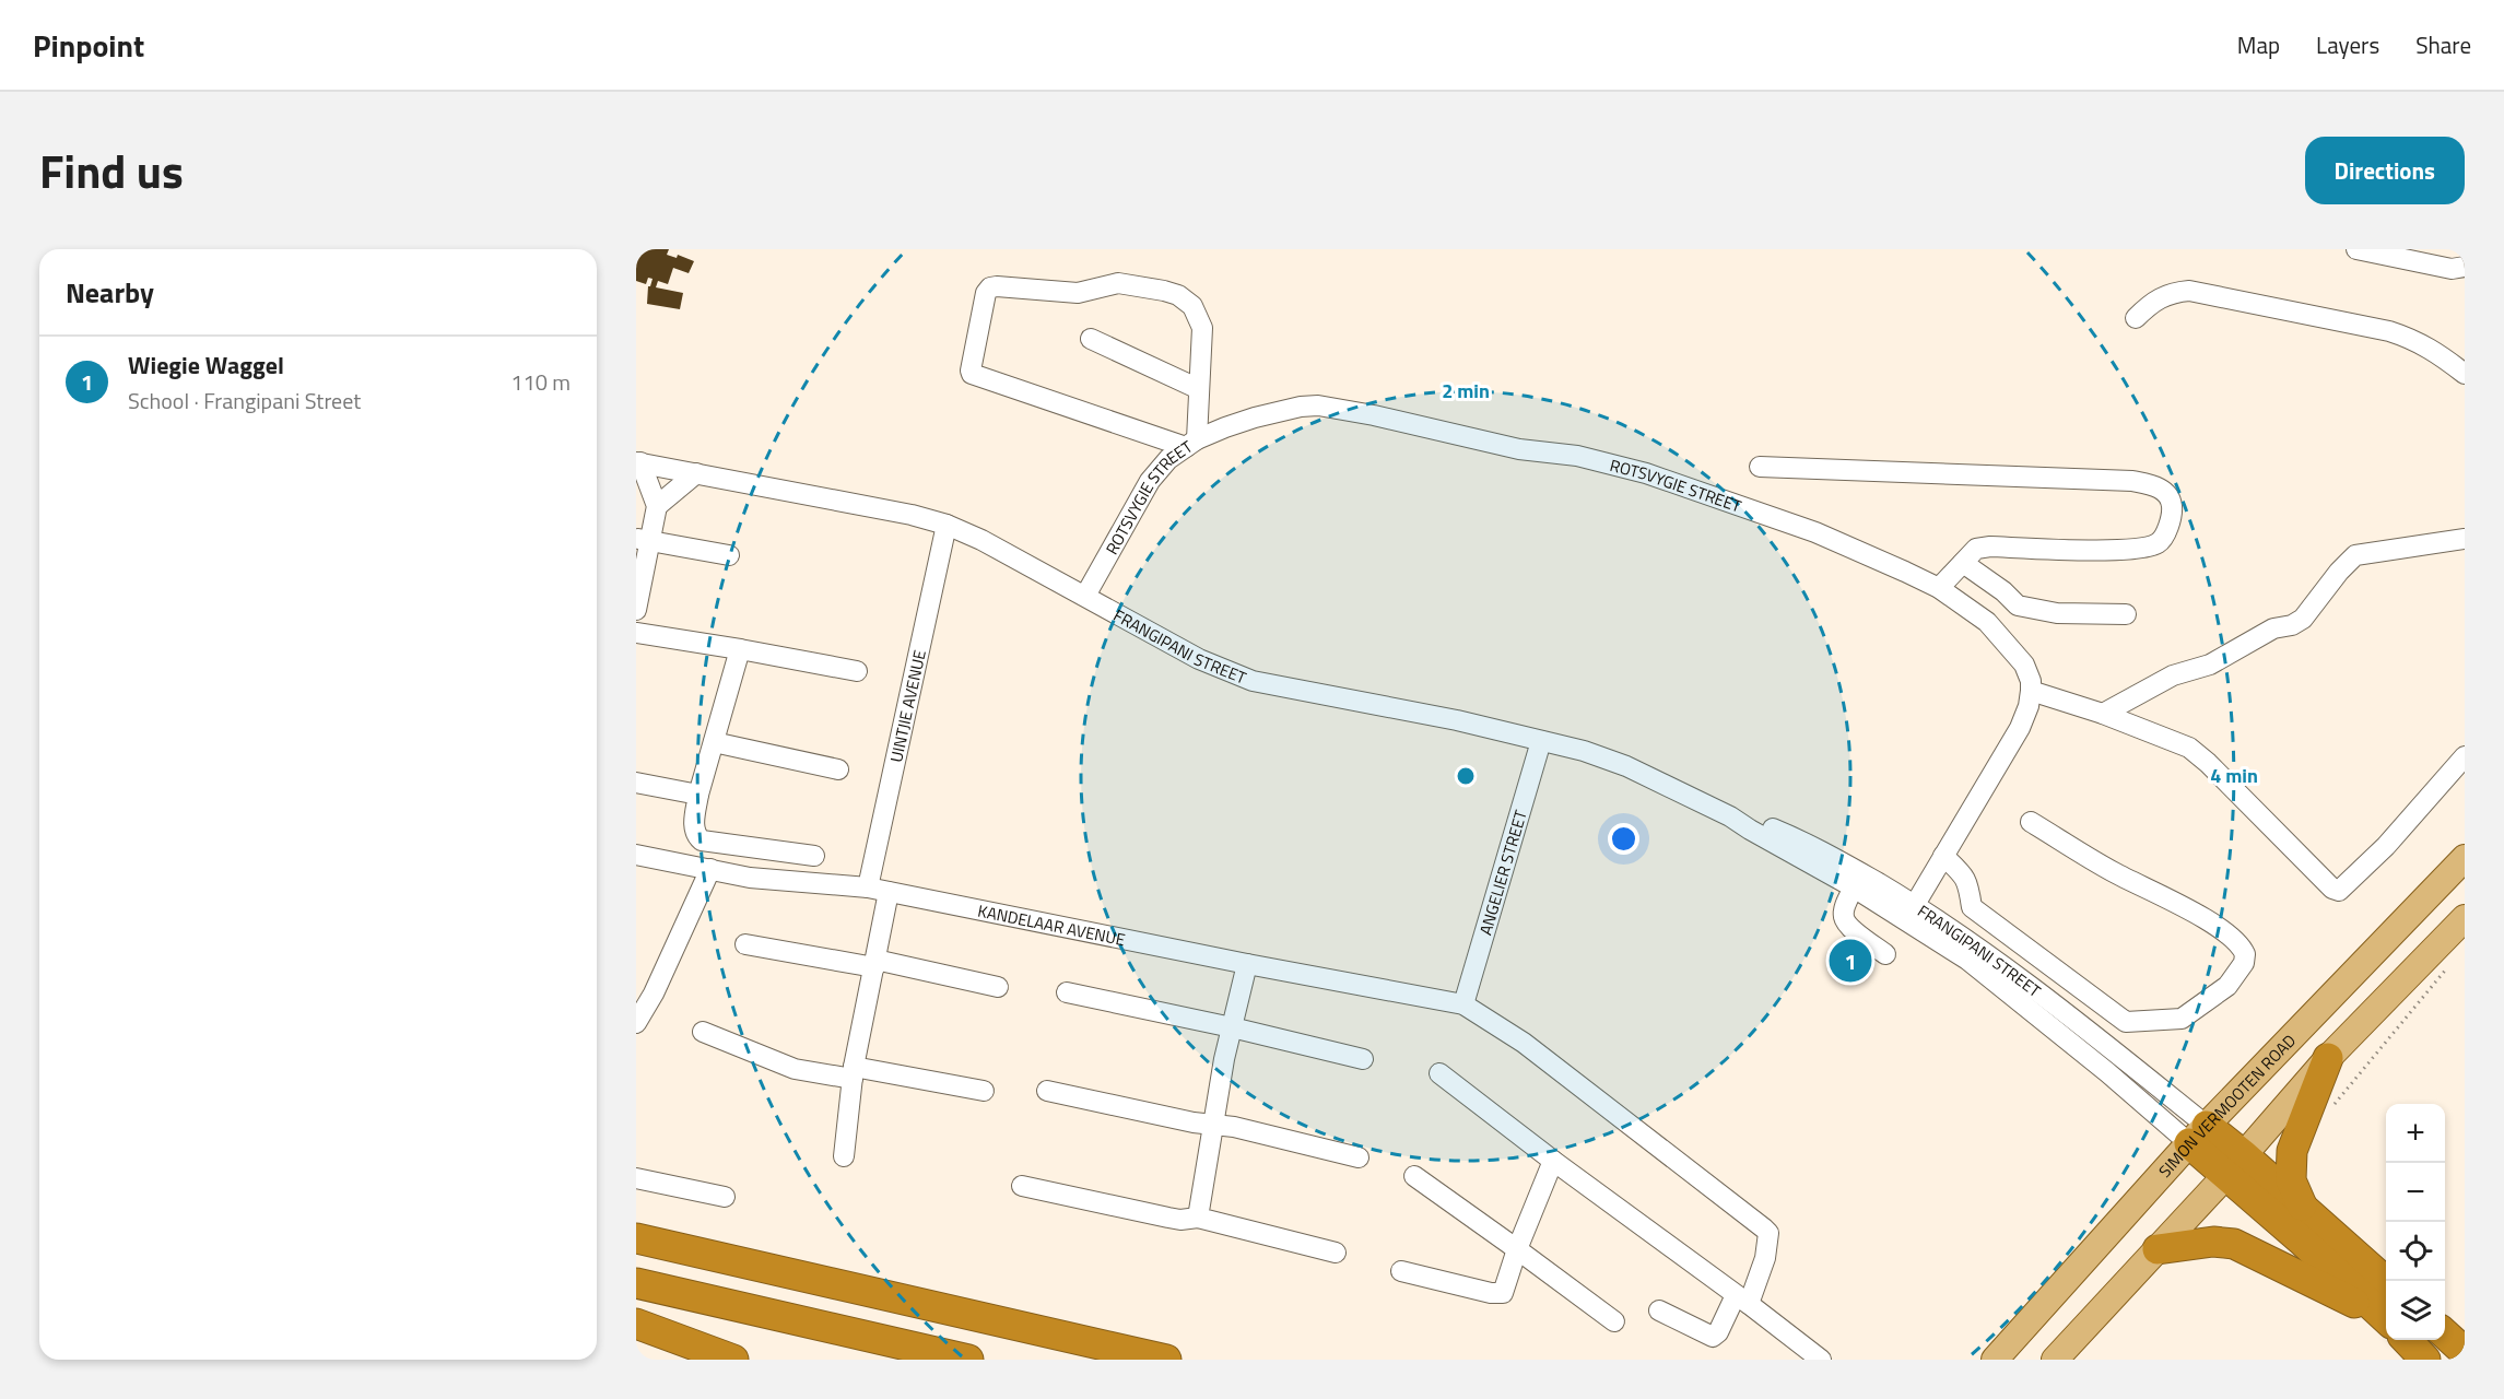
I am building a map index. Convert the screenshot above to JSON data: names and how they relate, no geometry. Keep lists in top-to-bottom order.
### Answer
{
  "streets": {
    "main road": ["SIMON VERMOOTEN ROAD"],
    "street": [
      "ROTSVYGIE STREET",
      "FRANGIPANI STREET",
      "UINTJIE AVENUE",
      "ANGELIER STREET",
      "KANDELAAR AVENUE"
    ]
  },
  "crossings": [
    ["ROTSVYGIE STREET", "FRANGIPANI STREET"],
    ["FRANGIPANI STREET", "UINTJIE AVENUE"],
    ["FRANGIPANI STREET", "ANGELIER STREET"],
    ["FRANGIPANI STREET", "SIMON VERMOOTEN ROAD"],
    ["UINTJIE AVENUE", "KANDELAAR AVENUE"],
    ["ANGELIER STREET", "KANDELAAR AVENUE"]
  ],
  "page": {
    "header": "Pinpoint",
    "nav": ["Map", "Layers", "Share"],
    "title": "Find us",
    "buttons": "Directions",
    "heading": "Nearby",
    "list": [
      {
        "mark": "1",
        "name": "Wiegie Waggel",
        "note": "School · Frangipani Street",
        "value": "110 m"
      }
    ],
    "pins": "1",
    "map_buttons": ["+", "−"]
  },
  "rings": ["2 min", "4 min"]
}
